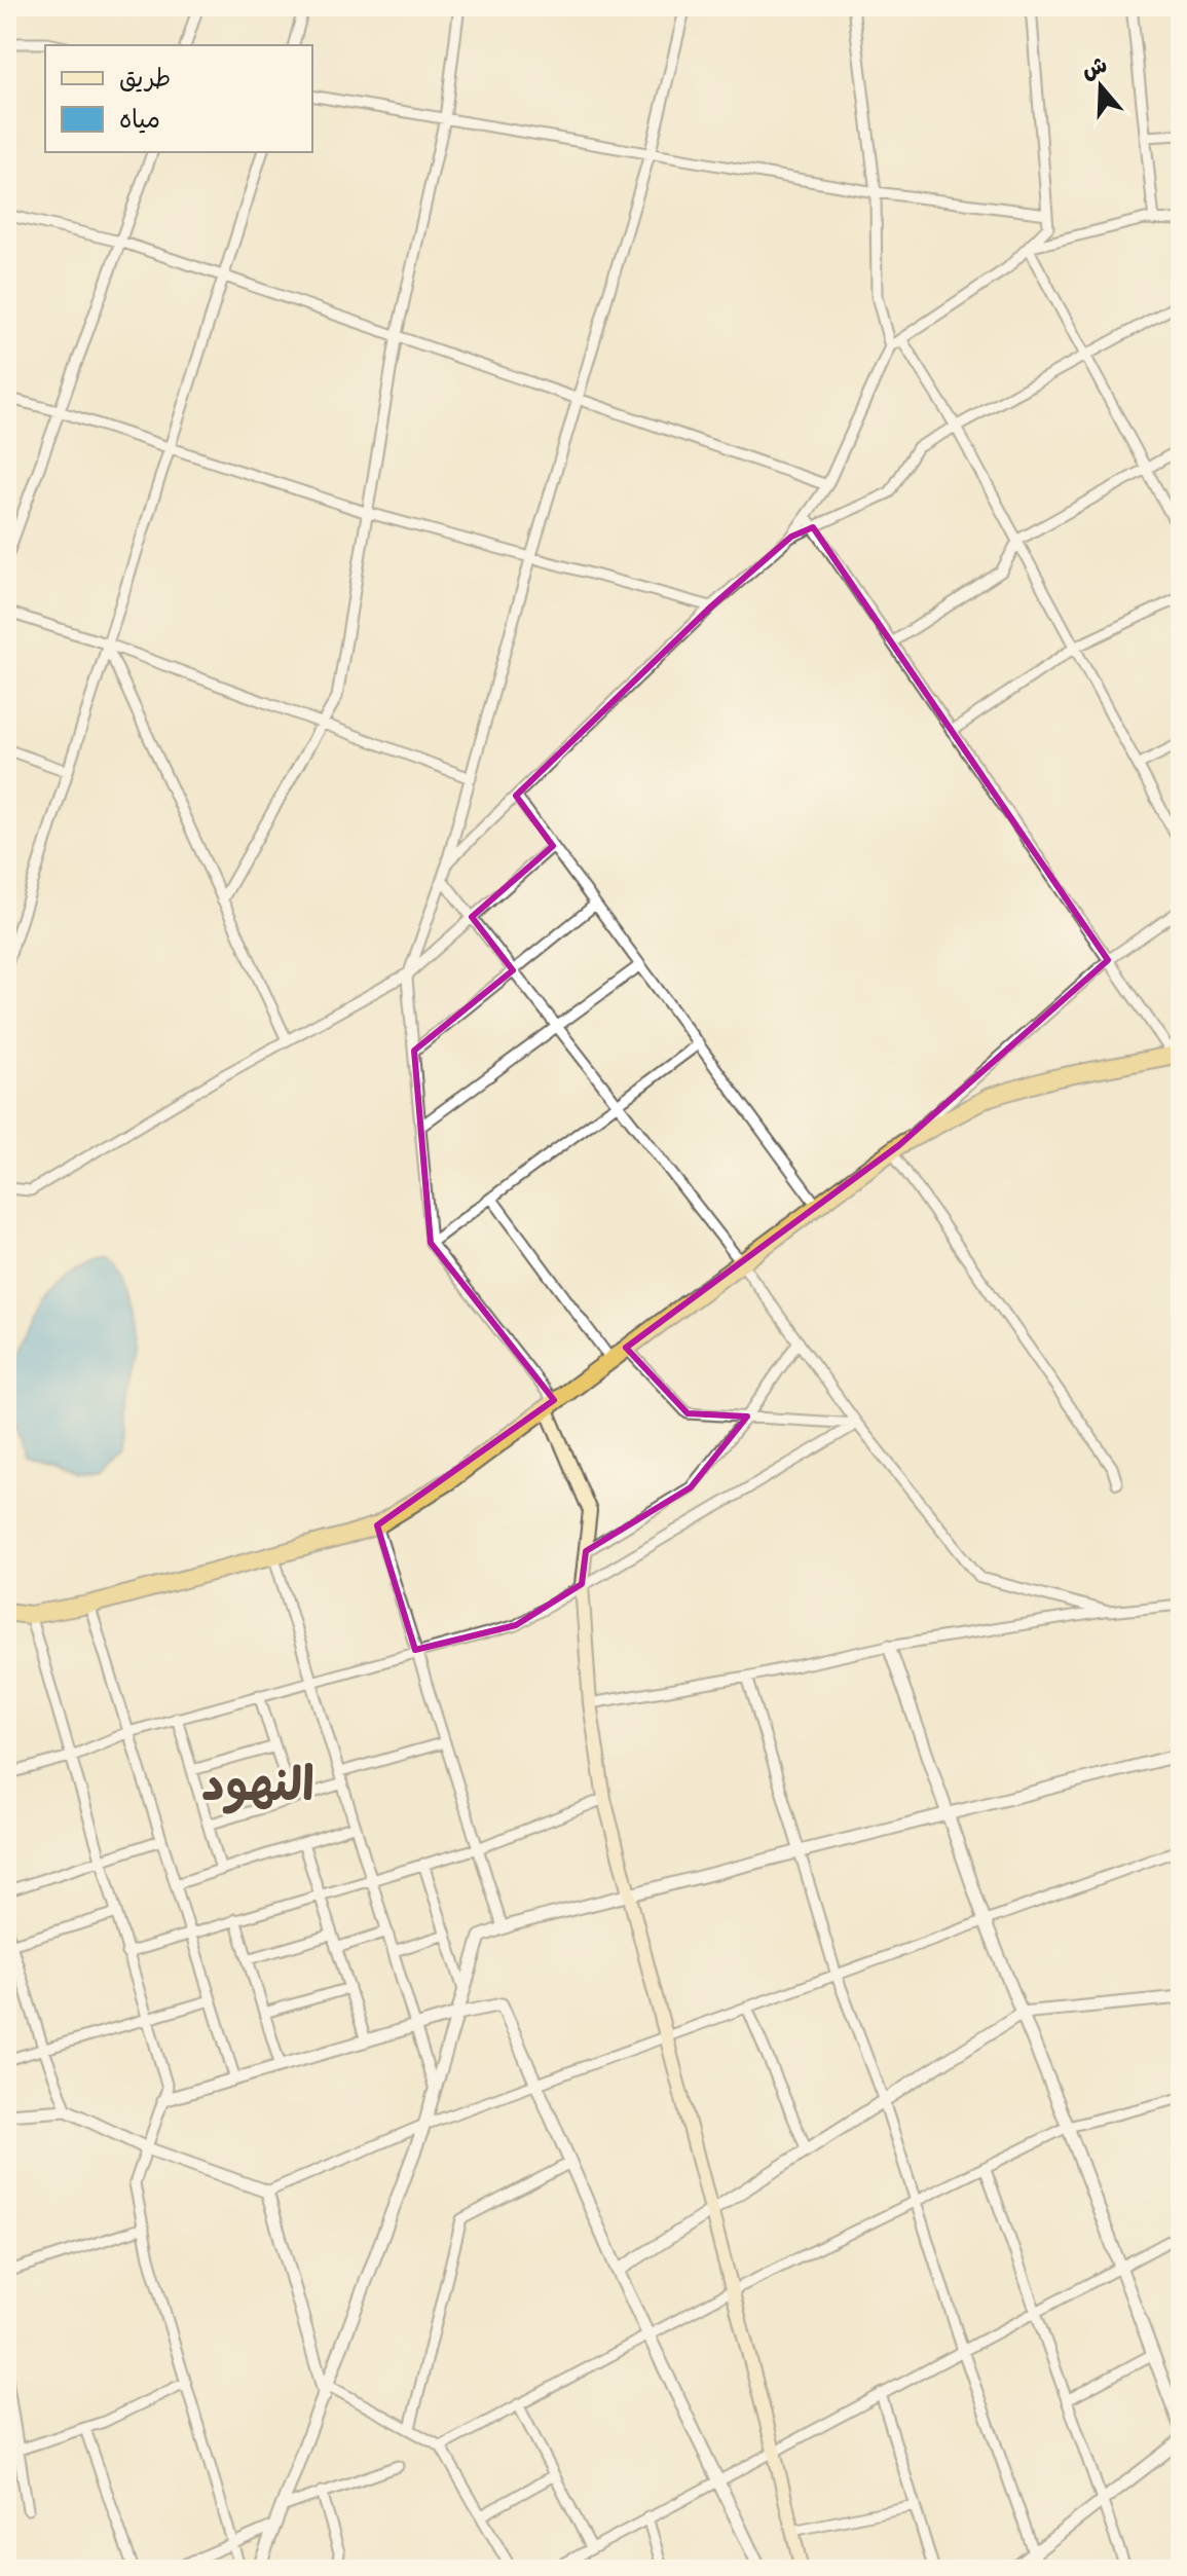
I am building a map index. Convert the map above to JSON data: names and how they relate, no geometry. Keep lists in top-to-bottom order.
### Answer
{
  "districts": ["النهود"],
  "legend": ["طريق", "مياه"],
  "north": "top"
}
